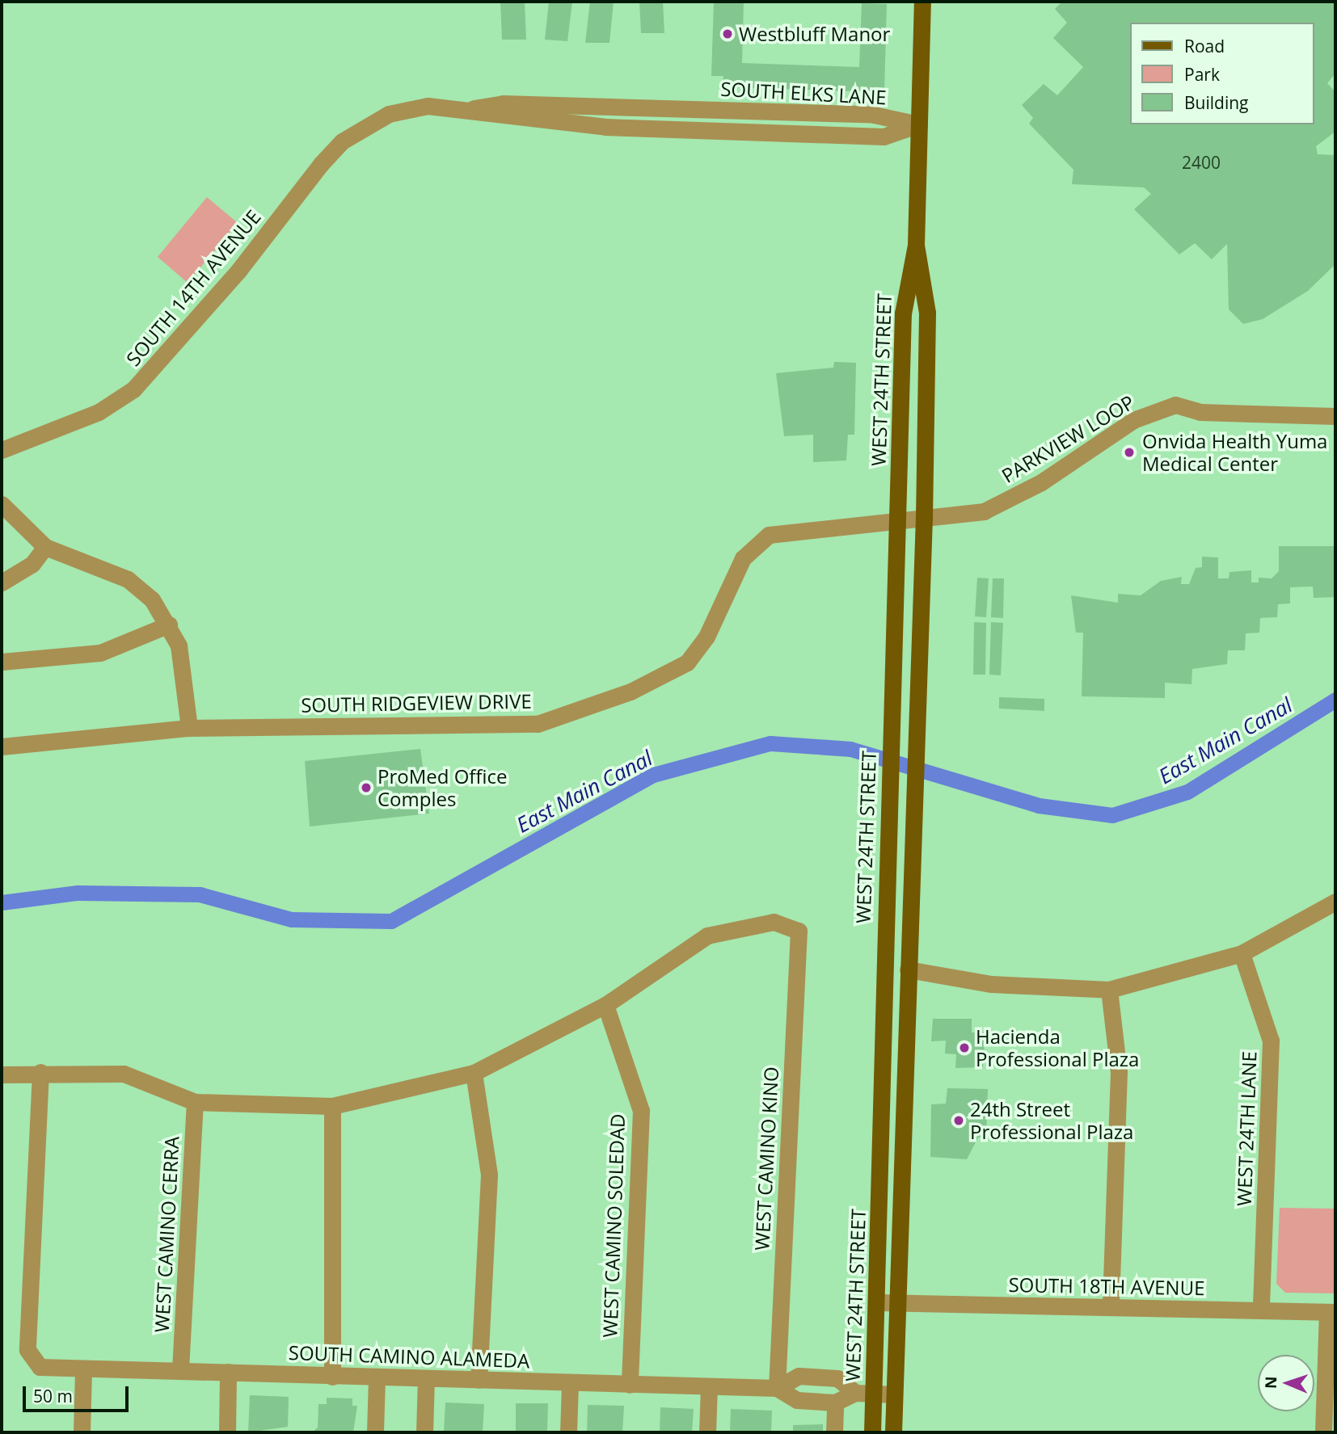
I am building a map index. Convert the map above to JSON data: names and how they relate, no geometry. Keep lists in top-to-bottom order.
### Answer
{
  "streets": {
    "main road": ["WEST 24TH STREET"],
    "street": [
      "SOUTH ELKS LANE",
      "SOUTH 14TH AVENUE",
      "PARKVIEW LOOP",
      "SOUTH RIDGEVIEW DRIVE",
      "WEST 24TH LANE",
      "WEST CAMINO KINO",
      "WEST CAMINO SOLEDAD",
      "WEST CAMINO CERRA",
      "SOUTH 18TH AVENUE",
      "SOUTH CAMINO ALAMEDA"
    ]
  },
  "crossings": [
    ["SOUTH ELKS LANE", "SOUTH 14TH AVENUE"],
    ["SOUTH ELKS LANE", "WEST 24TH STREET"],
    ["WEST 24TH STREET", "PARKVIEW LOOP"],
    ["WEST 24TH STREET", "SOUTH RIDGEVIEW DRIVE"],
    ["WEST 24TH STREET", "SOUTH 18TH AVENUE"],
    ["WEST 24TH STREET", "SOUTH CAMINO ALAMEDA"],
    ["PARKVIEW LOOP", "SOUTH RIDGEVIEW DRIVE"],
    ["WEST 24TH LANE", "SOUTH 18TH AVENUE"],
    ["WEST CAMINO KINO", "WEST CAMINO SOLEDAD"],
    ["WEST CAMINO KINO", "SOUTH CAMINO ALAMEDA"],
    ["WEST CAMINO SOLEDAD", "SOUTH CAMINO ALAMEDA"],
    ["WEST CAMINO CERRA", "SOUTH CAMINO ALAMEDA"]
  ],
  "water": ["East Main Canal"],
  "places": [
    "Westbluff Manor",
    "Onvida Health Yuma Medical Center",
    "ProMed Office Comples",
    "Hacienda Professional Plaza",
    "24th Street Professional Plaza"
  ],
  "house_numbers": ["2400"],
  "legend": ["Road", "Park", "Building"],
  "scale_bar": "50 m",
  "north": "left"
}
